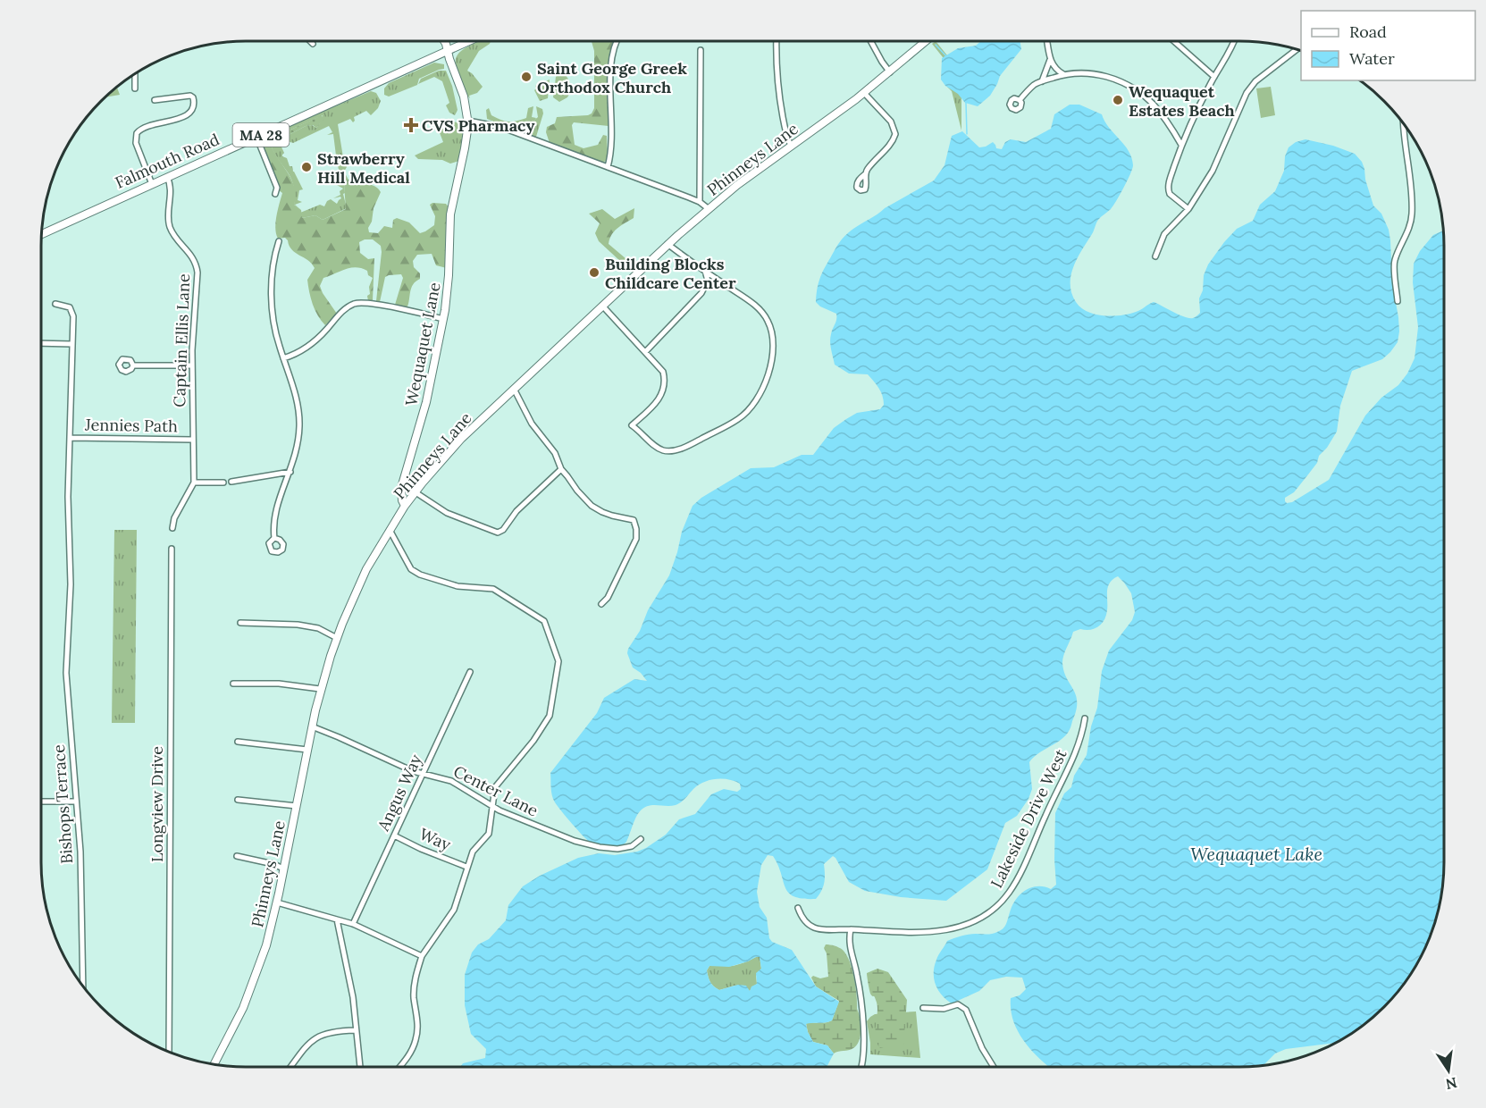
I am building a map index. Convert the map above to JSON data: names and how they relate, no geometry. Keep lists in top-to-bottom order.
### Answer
{
  "streets": {
    "main road": [
      "MA 28",
      "Phinneys Lane",
      "Falmouth Road",
      "Wequaquet Lane"
    ],
    "street": [
      "Captain Ellis Lane",
      "Jennies Path",
      "Center Lane",
      "Angus Way",
      "Bishops Terrace",
      "Longview Drive",
      "Lakeside Drive West",
      "Way"
    ]
  },
  "crossings": [
    ["Phinneys Lane", "Wequaquet Lane"],
    ["Phinneys Lane", "Center Lane"],
    ["Falmouth Road", "Captain Ellis Lane"],
    ["Falmouth Road", "Wequaquet Lane"],
    ["Captain Ellis Lane", "Jennies Path"],
    ["Jennies Path", "Bishops Terrace"],
    ["Center Lane", "Angus Way"],
    ["Angus Way", "Way"]
  ],
  "water": ["Wequaquet Lake"],
  "places": {
    "other": [
      "Saint George Greek Orthodox Church",
      "Wequaquet Estates Beach",
      "Strawberry Hill Medical",
      "Building Blocks Childcare Center"
    ],
    "health": ["CVS Pharmacy"]
  },
  "legend": ["Road", "Water"],
  "north": "bottom"
}
